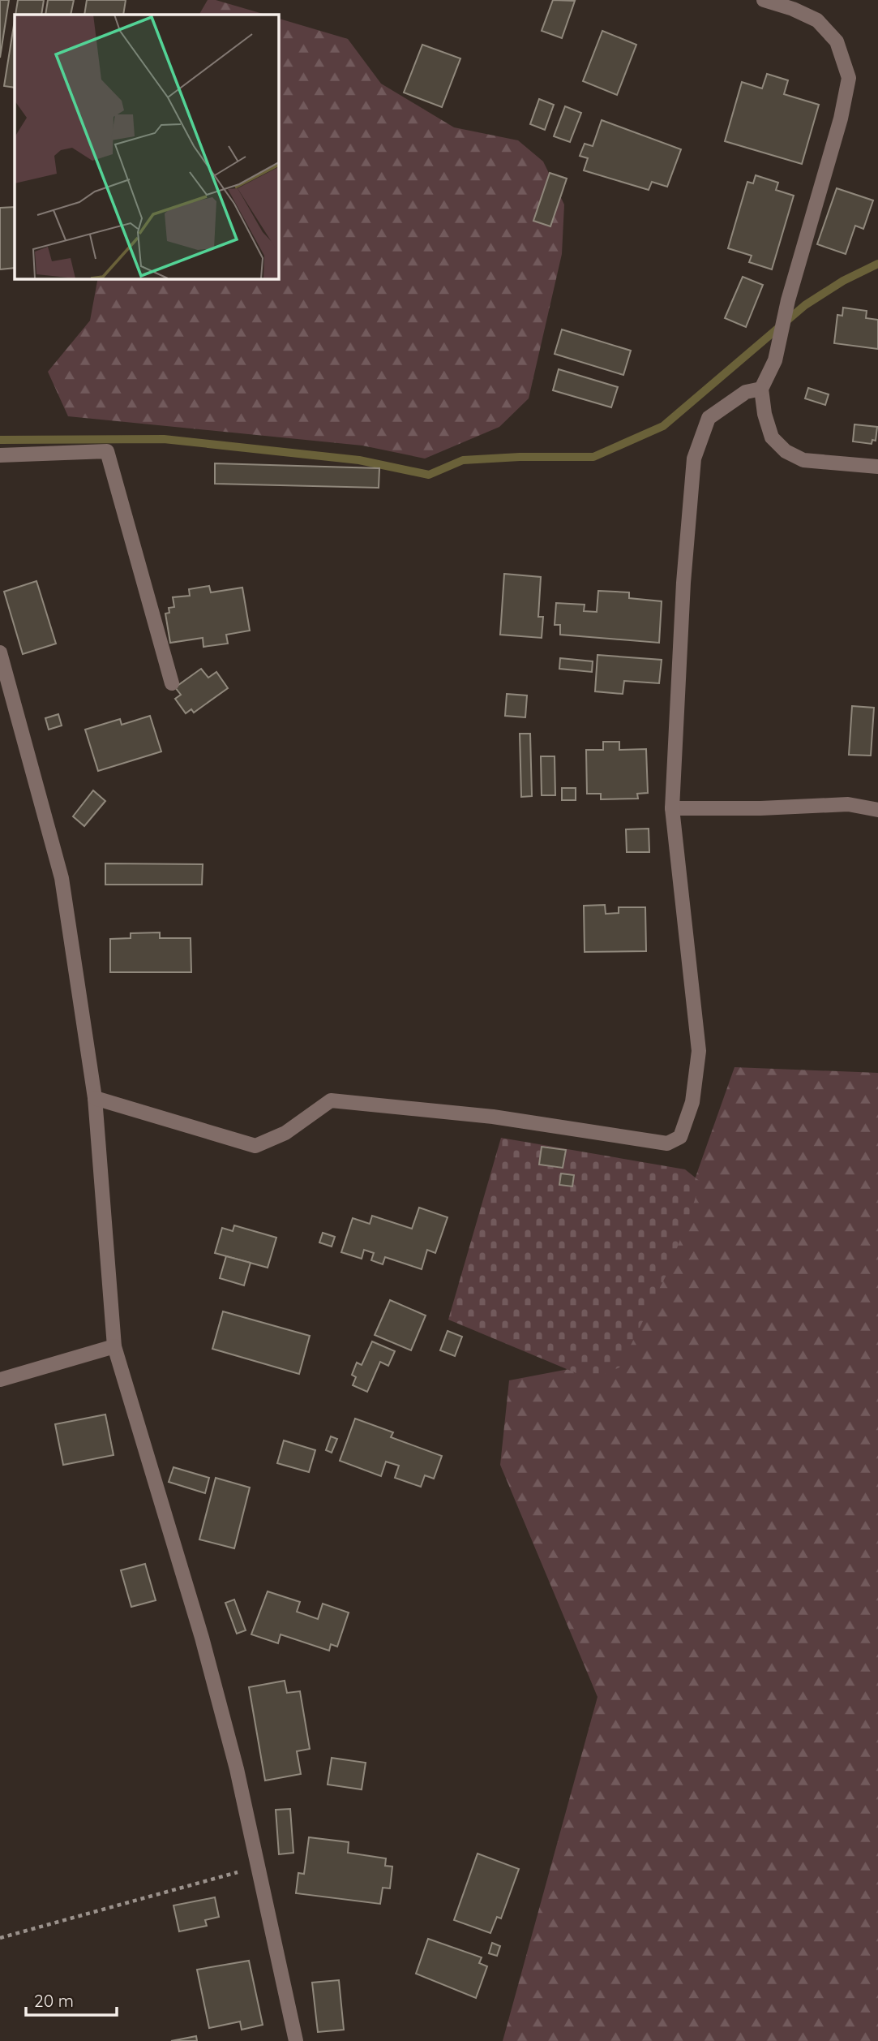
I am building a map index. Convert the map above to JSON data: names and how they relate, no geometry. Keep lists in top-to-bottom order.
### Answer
{
  "scale_bar": "20 m"
}
